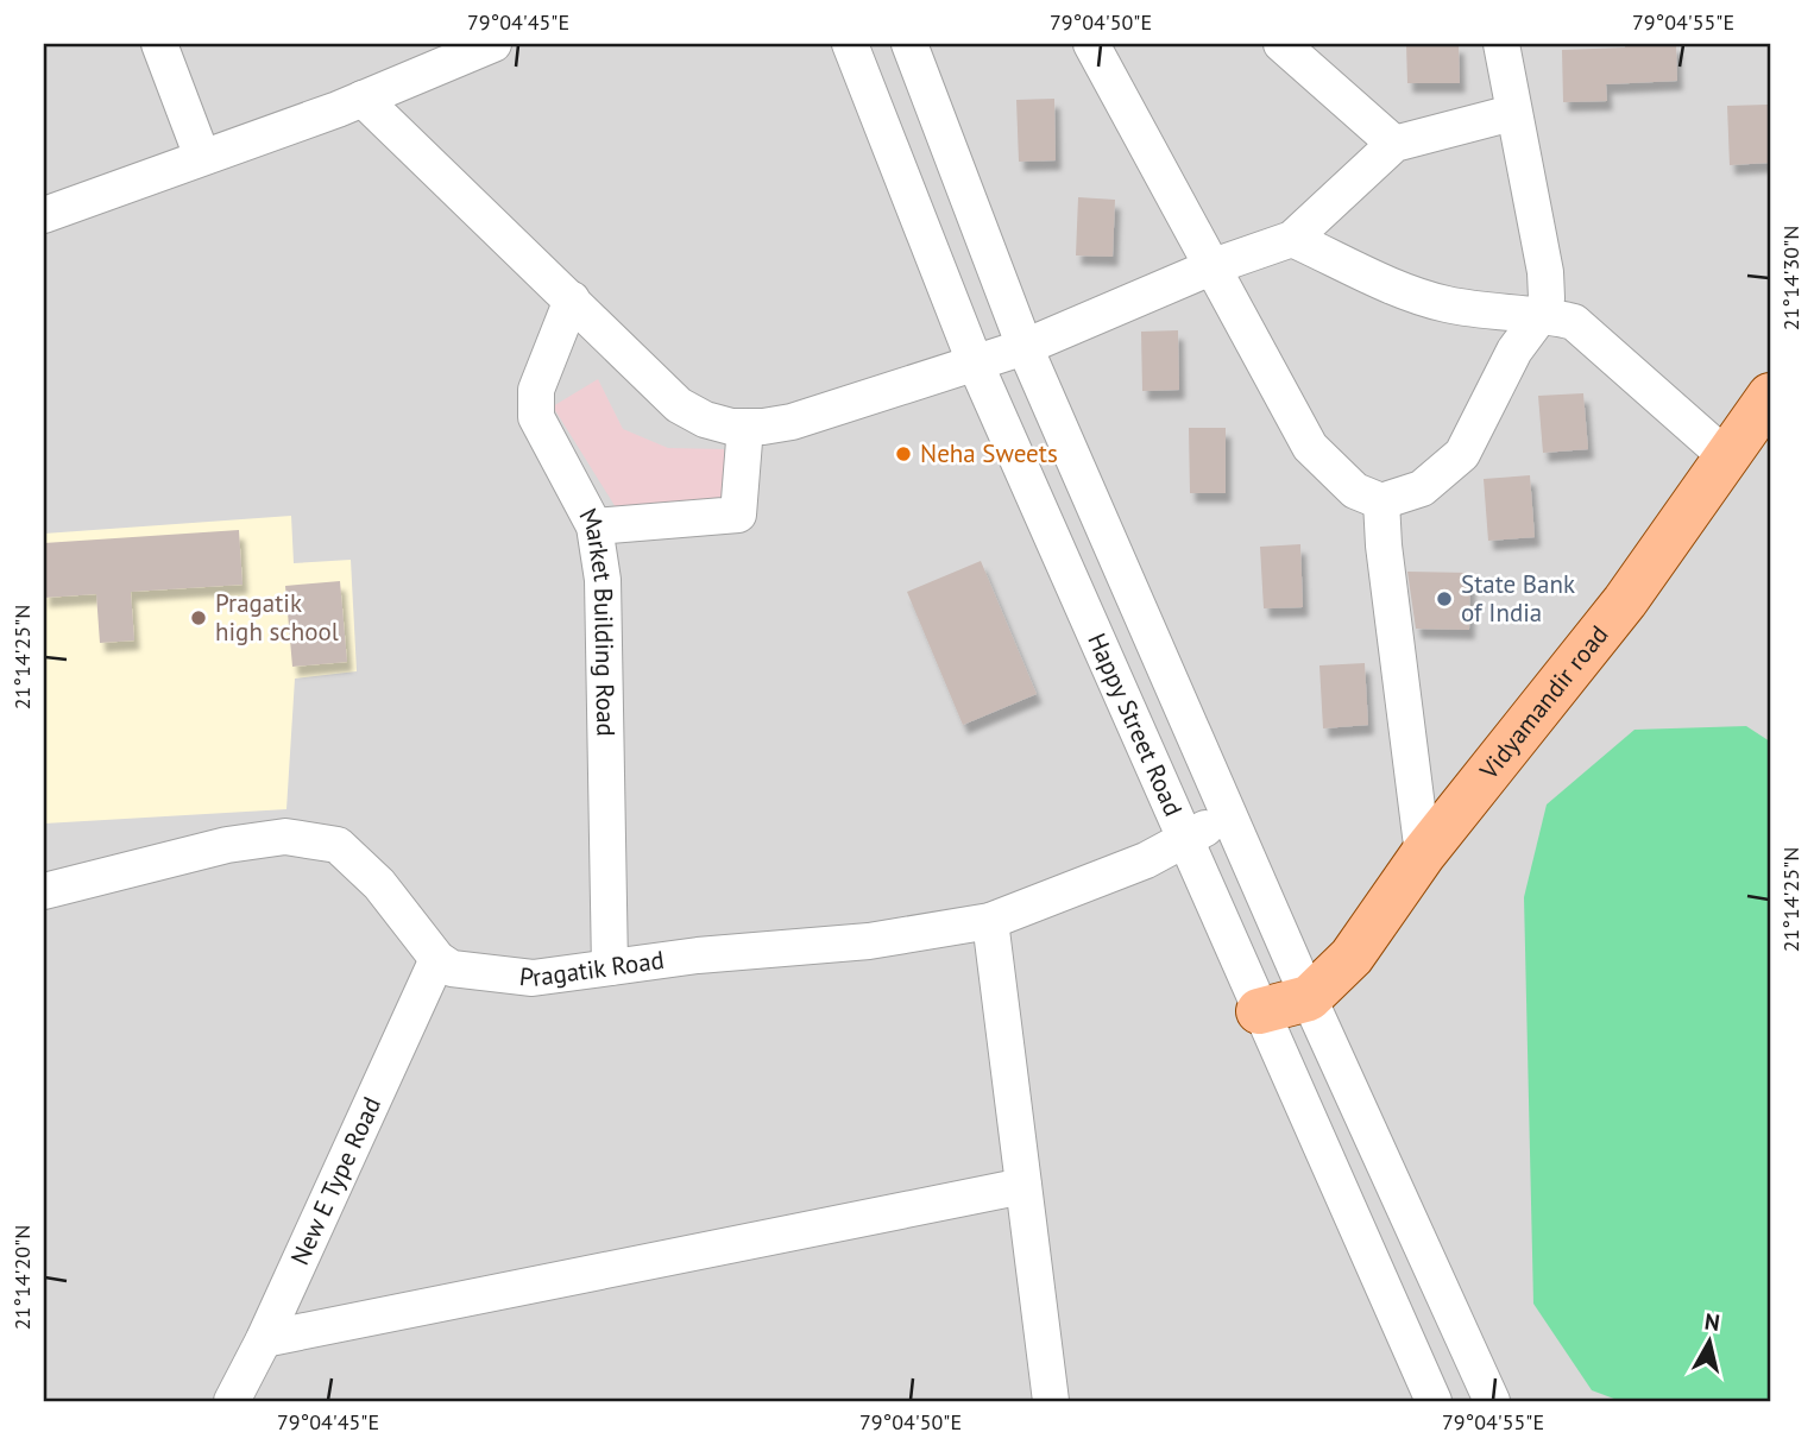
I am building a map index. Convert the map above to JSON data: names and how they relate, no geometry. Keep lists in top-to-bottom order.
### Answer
{
  "streets": {
    "main road": ["Vidyamandir road"],
    "street": [
      "Market Building Road",
      "Happy Street Road",
      "Pragatik Road",
      "New E Type Road"
    ]
  },
  "crossings": [
    ["Market Building Road", "Pragatik Road"],
    ["Vidyamandir road", "Happy Street Road"],
    ["Happy Street Road", "Pragatik Road"],
    ["Pragatik Road", "New E Type Road"]
  ],
  "places": ["Neha Sweets", "State Bank of India", "Pragatik high school"],
  "north": "top",
  "coordinates": [
    "79°04'45\"E",
    "79°04'50\"E",
    "79°04'55\"E",
    "21°14'30\"N",
    "21°14'25\"N",
    "21°14'20\"N"
  ]
}
